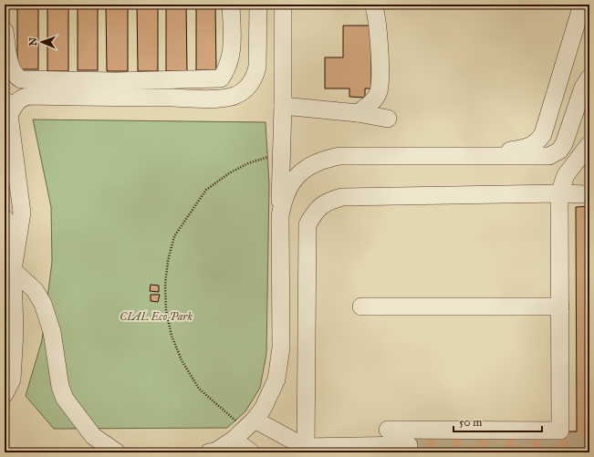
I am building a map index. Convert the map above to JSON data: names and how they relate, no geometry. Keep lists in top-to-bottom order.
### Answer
{
  "parks": ["CIAL Eco Park"],
  "scale_bar": "50 m",
  "north": "left"
}
